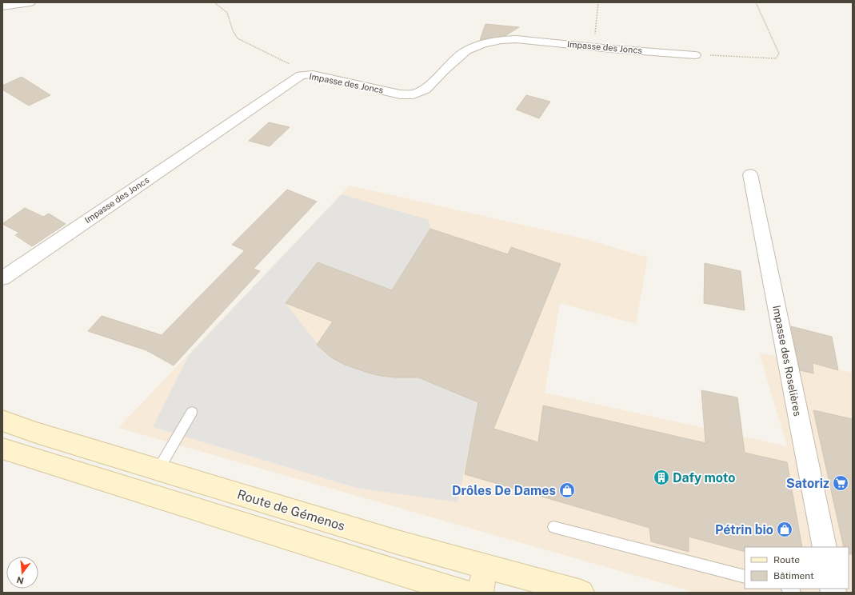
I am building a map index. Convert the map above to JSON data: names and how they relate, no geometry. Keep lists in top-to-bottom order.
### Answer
{
  "streets": {
    "main road": ["Route de Gémenos"],
    "street": ["Impasse des Joncs", "Impasse des Roselières"]
  },
  "places": {
    "building": ["Dafy moto"],
    "supermarket": ["Satoriz"],
    "shop": ["Drôles De Dames", "Pétrin bio"]
  },
  "legend": ["Route", "Bâtiment"],
  "north": "bottom"
}
